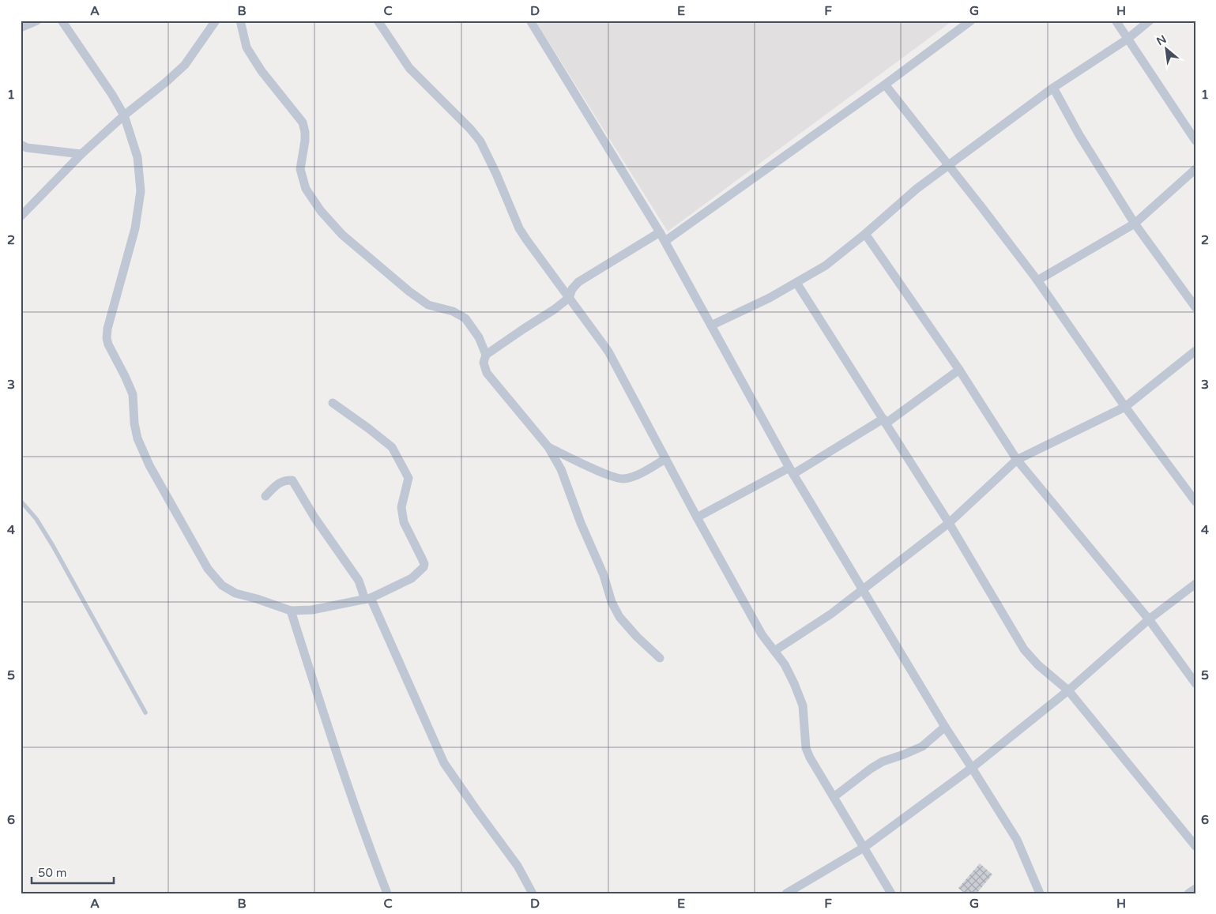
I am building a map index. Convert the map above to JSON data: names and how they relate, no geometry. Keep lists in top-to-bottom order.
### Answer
{
  "scale_bar": "50 m",
  "north": "top left",
  "grid": {
    "columns": [
      "A",
      "B",
      "C",
      "D",
      "E",
      "F",
      "G",
      "H"
    ],
    "rows": [
      "1",
      "2",
      "3",
      "4",
      "5",
      "6"
    ]
  }
}
